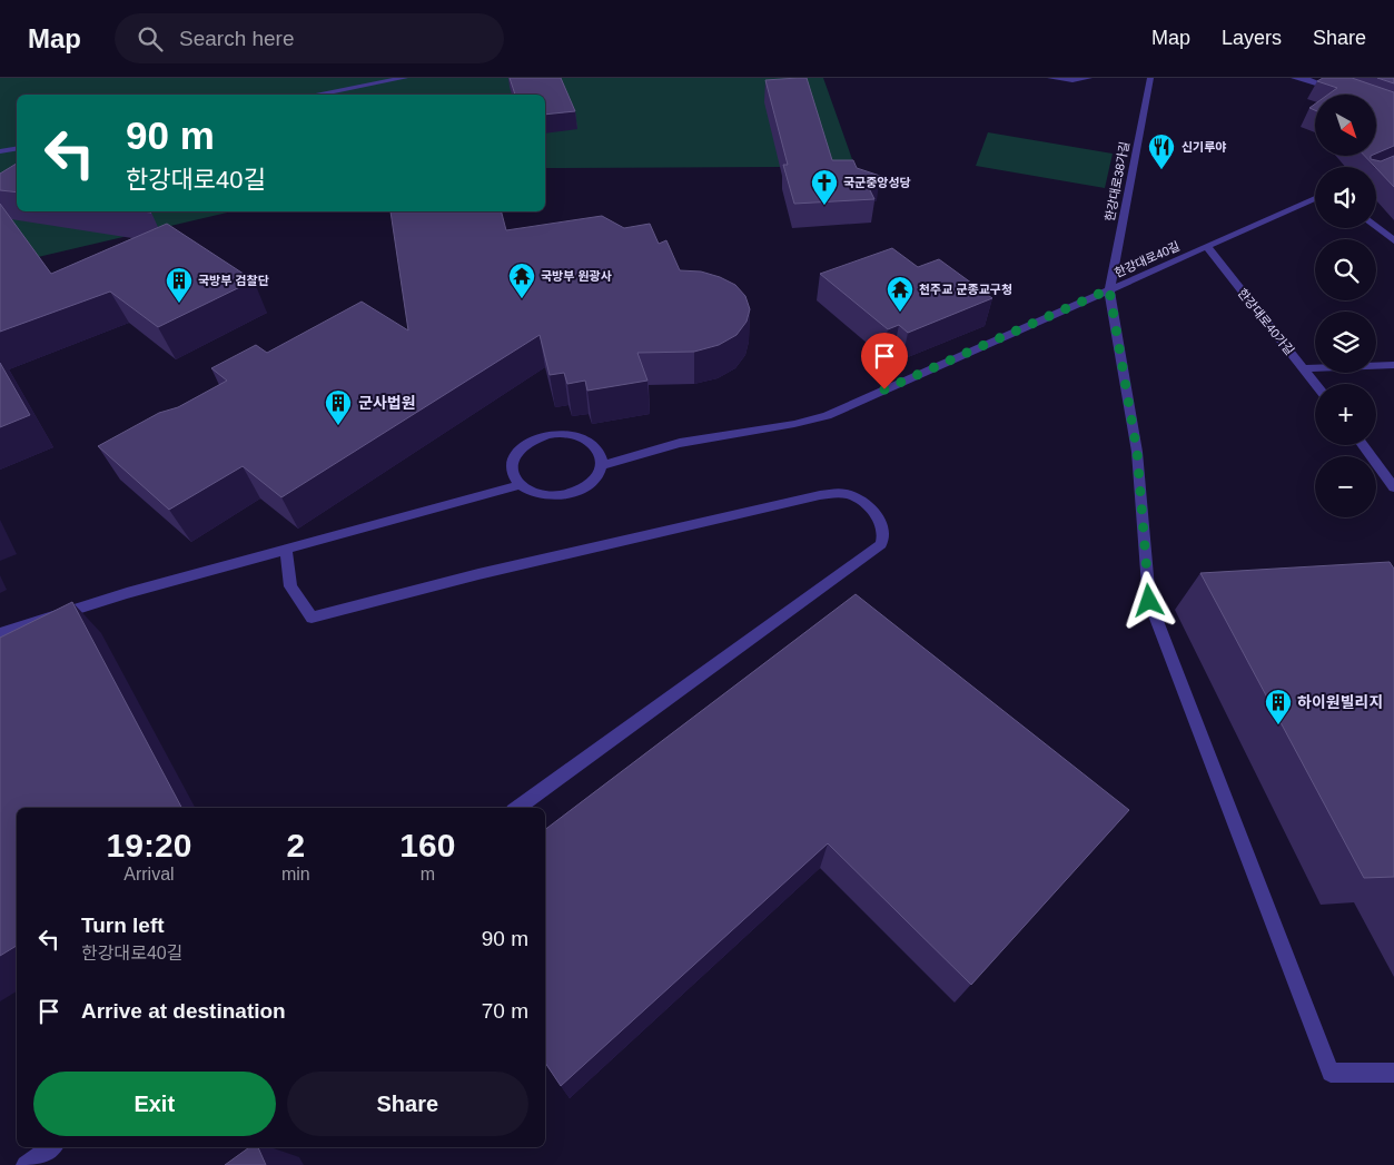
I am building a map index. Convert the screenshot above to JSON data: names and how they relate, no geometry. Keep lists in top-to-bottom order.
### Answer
{
  "streets": {
    "street": ["한강대로38가길", "한강대로40길", "한강대로40가길"]
  },
  "crossings": [
    ["한강대로38가길", "한강대로40길"],
    ["한강대로40길", "한강대로40가길"]
  ],
  "places": {
    "restaurant": ["신기루야"],
    "church": ["국군중앙성당"],
    "temple": ["국방부 원광사", "천주교 군종교구청"],
    "building": ["국방부 검찰단", "군사법원", "하이원빌리지"]
  },
  "north": "bottom right",
  "page": {
    "header": "Map",
    "search": "Search here",
    "nav": ["Map", "Layers", "Share"],
    "map_buttons": ["+", "−"],
    "turn": ["90 m", "한강대로40길"],
    "eta": [
      "19:20",
      "Arrival",
      "2",
      "min",
      "160",
      "m"
    ],
    "list": [
      {
        "name": "Turn left",
        "note": "한강대로40길",
        "value": "90 m"
      },
      {
        "name": "Arrive at destination",
        "value": "70 m"
      }
    ],
    "buttons": ["Exit", "Share"]
  }
}
